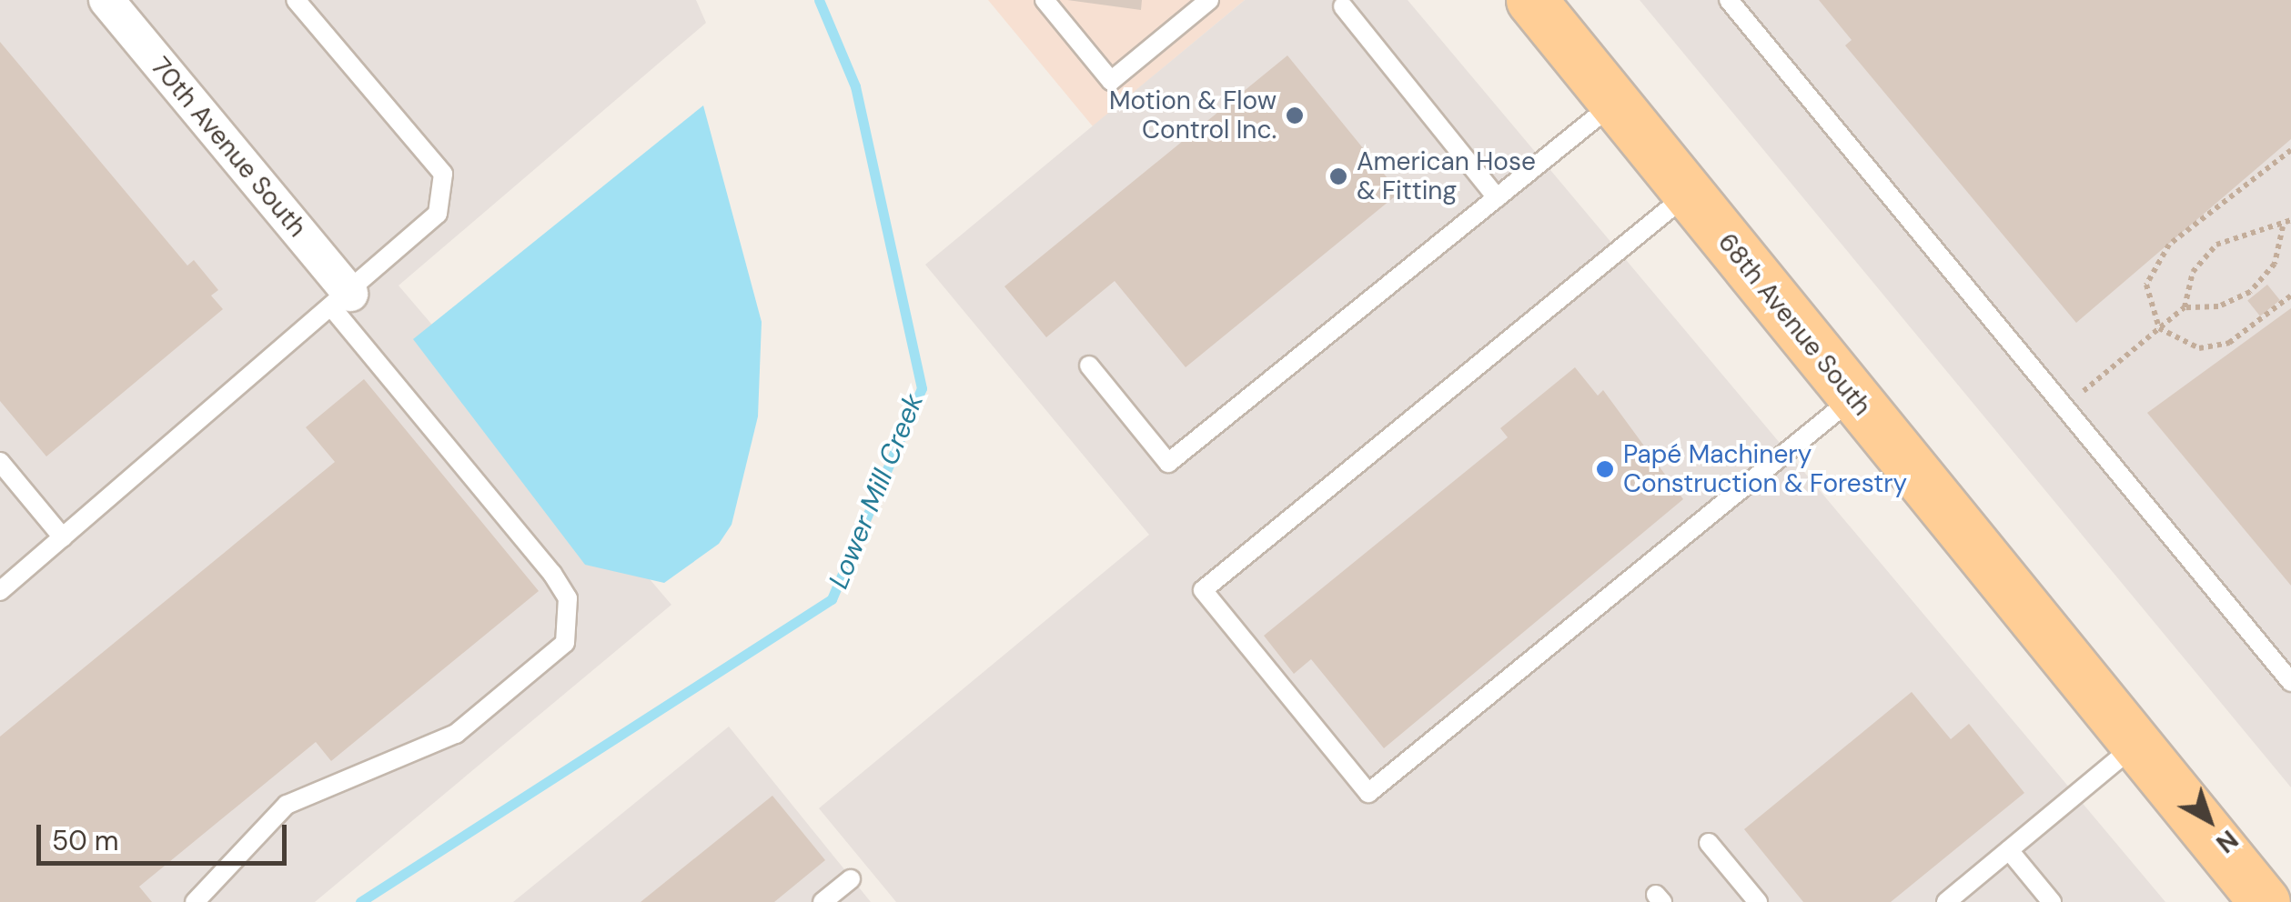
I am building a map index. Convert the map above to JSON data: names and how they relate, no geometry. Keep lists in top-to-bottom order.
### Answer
{
  "streets": {
    "main road": ["68th Avenue South"],
    "street": ["70th Avenue South"]
  },
  "water": ["Lower Mill Creek"],
  "places": ["Motion & Flow Control Inc.", "American Hose & Fitting", "Papé Machinery Construction & Forestry"],
  "scale_bar": "50 m",
  "north": "bottom right"
}
